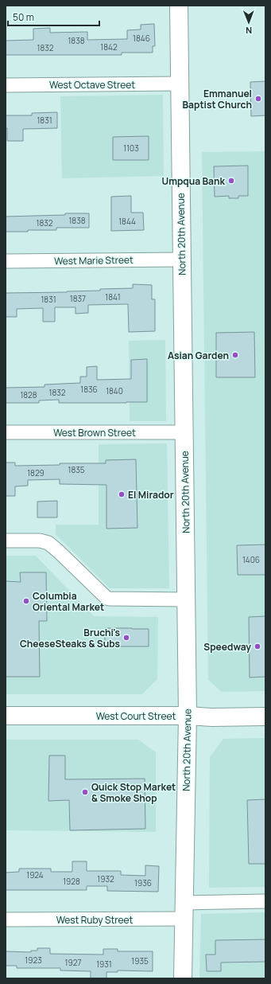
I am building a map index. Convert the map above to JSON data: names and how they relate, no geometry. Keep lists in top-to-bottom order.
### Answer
{
  "streets": {
    "main road": ["North 20th Avenue", "West Court Street"],
    "street": [
      "West Octave Street",
      "West Marie Street",
      "West Brown Street",
      "West Ruby Street"
    ]
  },
  "crossings": [
    ["West Octave Street", "North 20th Avenue"],
    ["North 20th Avenue", "West Marie Street"],
    ["North 20th Avenue", "West Brown Street"],
    ["North 20th Avenue", "West Court Street"],
    ["North 20th Avenue", "West Ruby Street"]
  ],
  "places": [
    "Emmanuel Baptist Church",
    "Umpqua Bank",
    "Asian Garden",
    "El Mirador",
    "Columbia Oriental Market",
    "Bruchi's CheeseSteaks & Subs",
    "Speedway",
    "Quick Stop Market & Smoke Shop"
  ],
  "house_numbers": [
    "1846",
    "1838",
    "1842",
    "1832",
    "1831",
    "1103",
    "1838",
    "1844",
    "1832",
    "1841",
    "1837",
    "1831",
    "1836",
    "1840",
    "1832",
    "1828",
    "1835",
    "1829",
    "1406",
    "1924",
    "1932",
    "1928",
    "1936",
    "1923",
    "1935",
    "1927",
    "1931"
  ],
  "scale_bar": "50 m",
  "north": "bottom"
}
